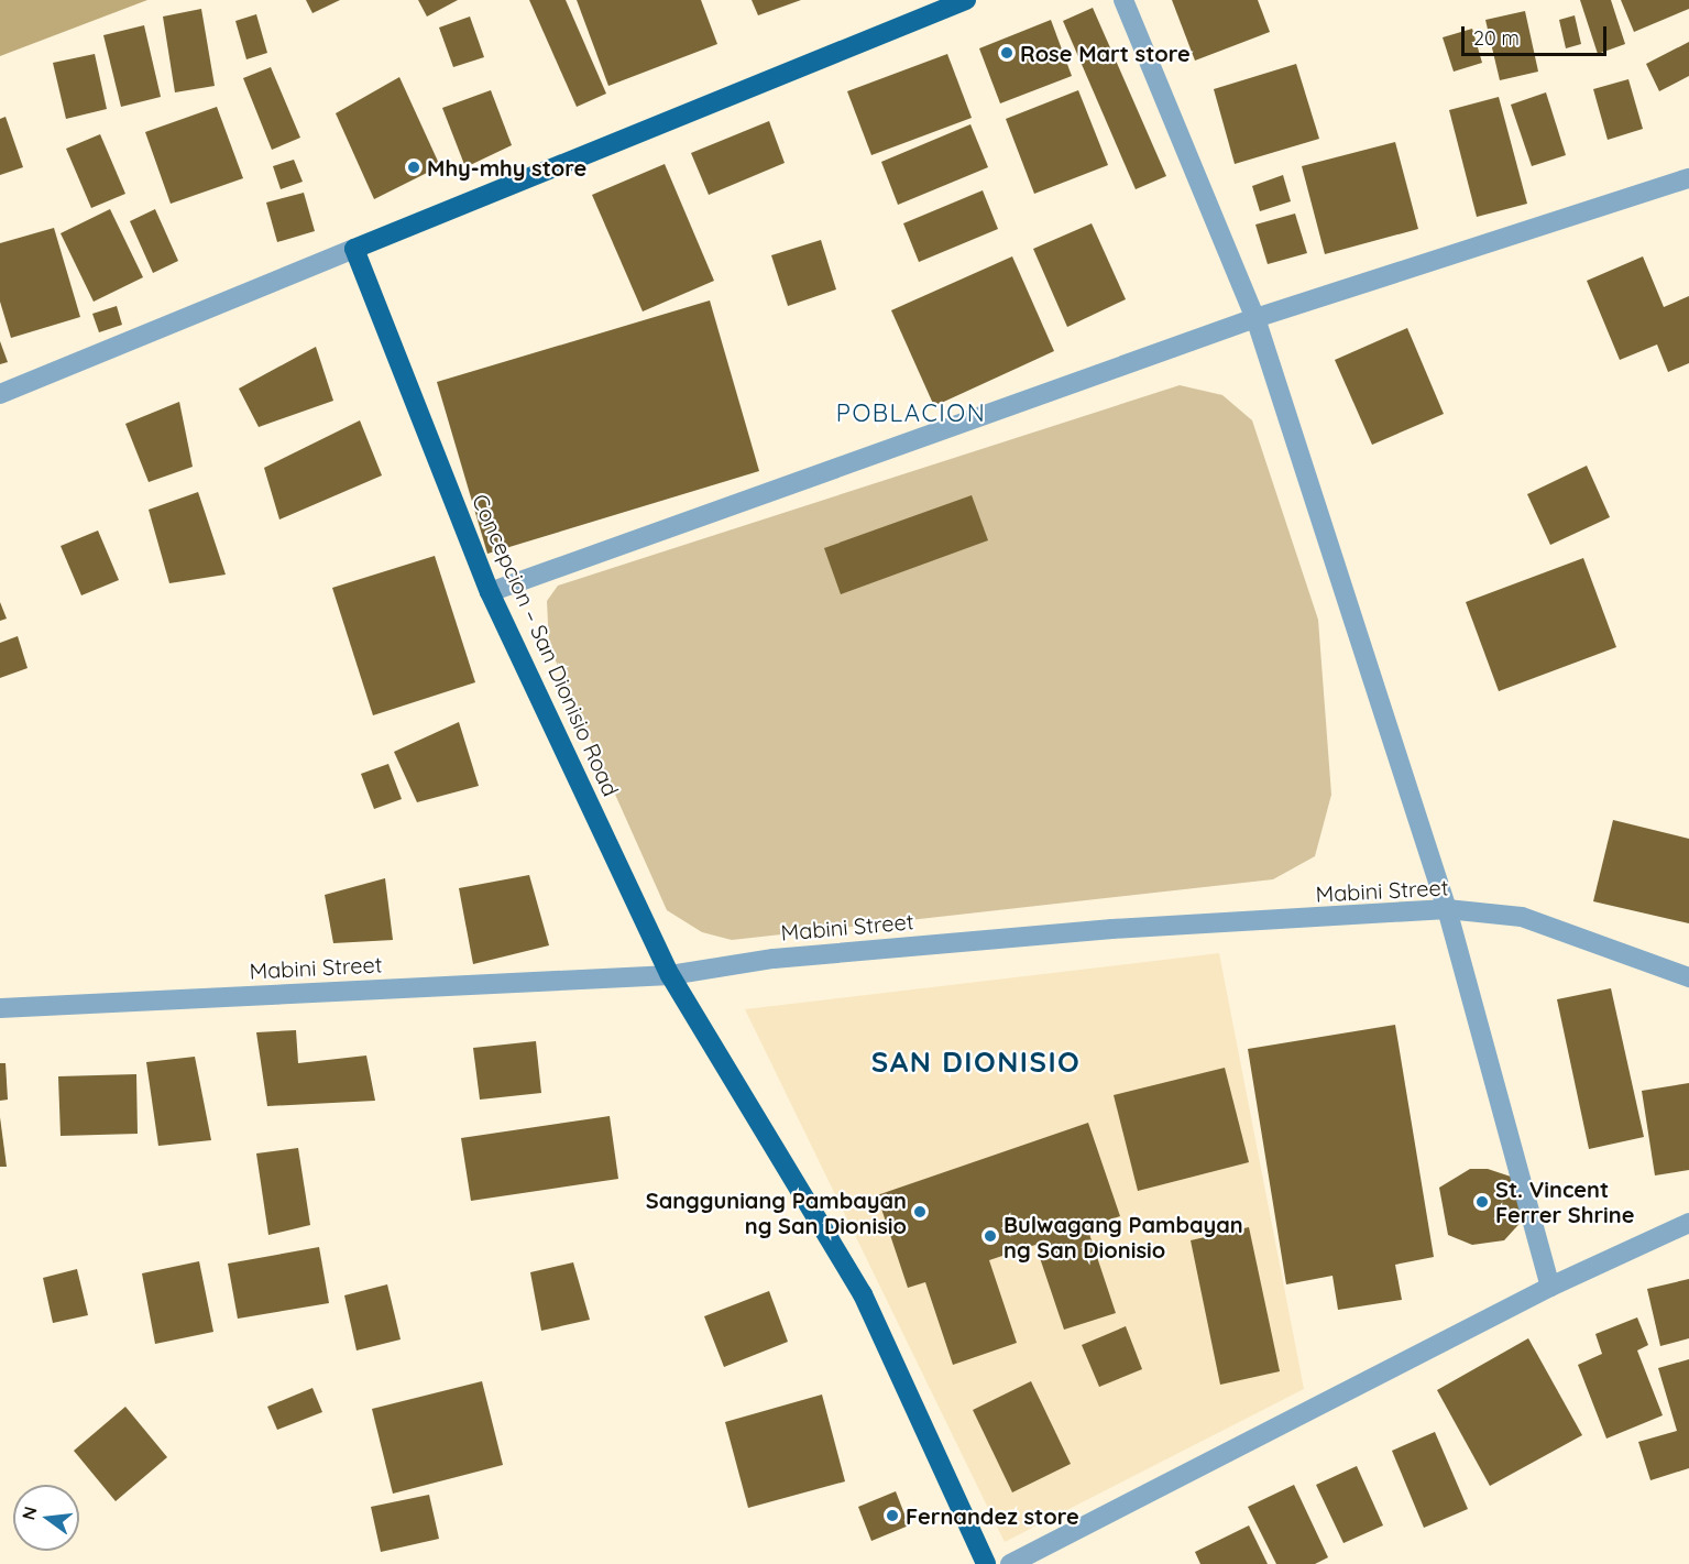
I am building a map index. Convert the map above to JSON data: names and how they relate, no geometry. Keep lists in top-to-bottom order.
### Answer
{
  "streets": {
    "main road": ["Concepcion – San Dionisio Road"],
    "street": ["Mabini Street"]
  },
  "crossings": [
    ["Concepcion – San Dionisio Road", "Mabini Street"]
  ],
  "districts": ["POBLACION", "SAN DIONISIO"],
  "places": [
    "Rose Mart store",
    "Mhy-mhy store",
    "St. Vincent Ferrer Shrine",
    "Sangguniang Pambayan ng San Dionisio",
    "Bulwagang Pambayan ng San Dionisio",
    "Fernandez store"
  ],
  "scale_bar": "20 m",
  "north": "left"
}
